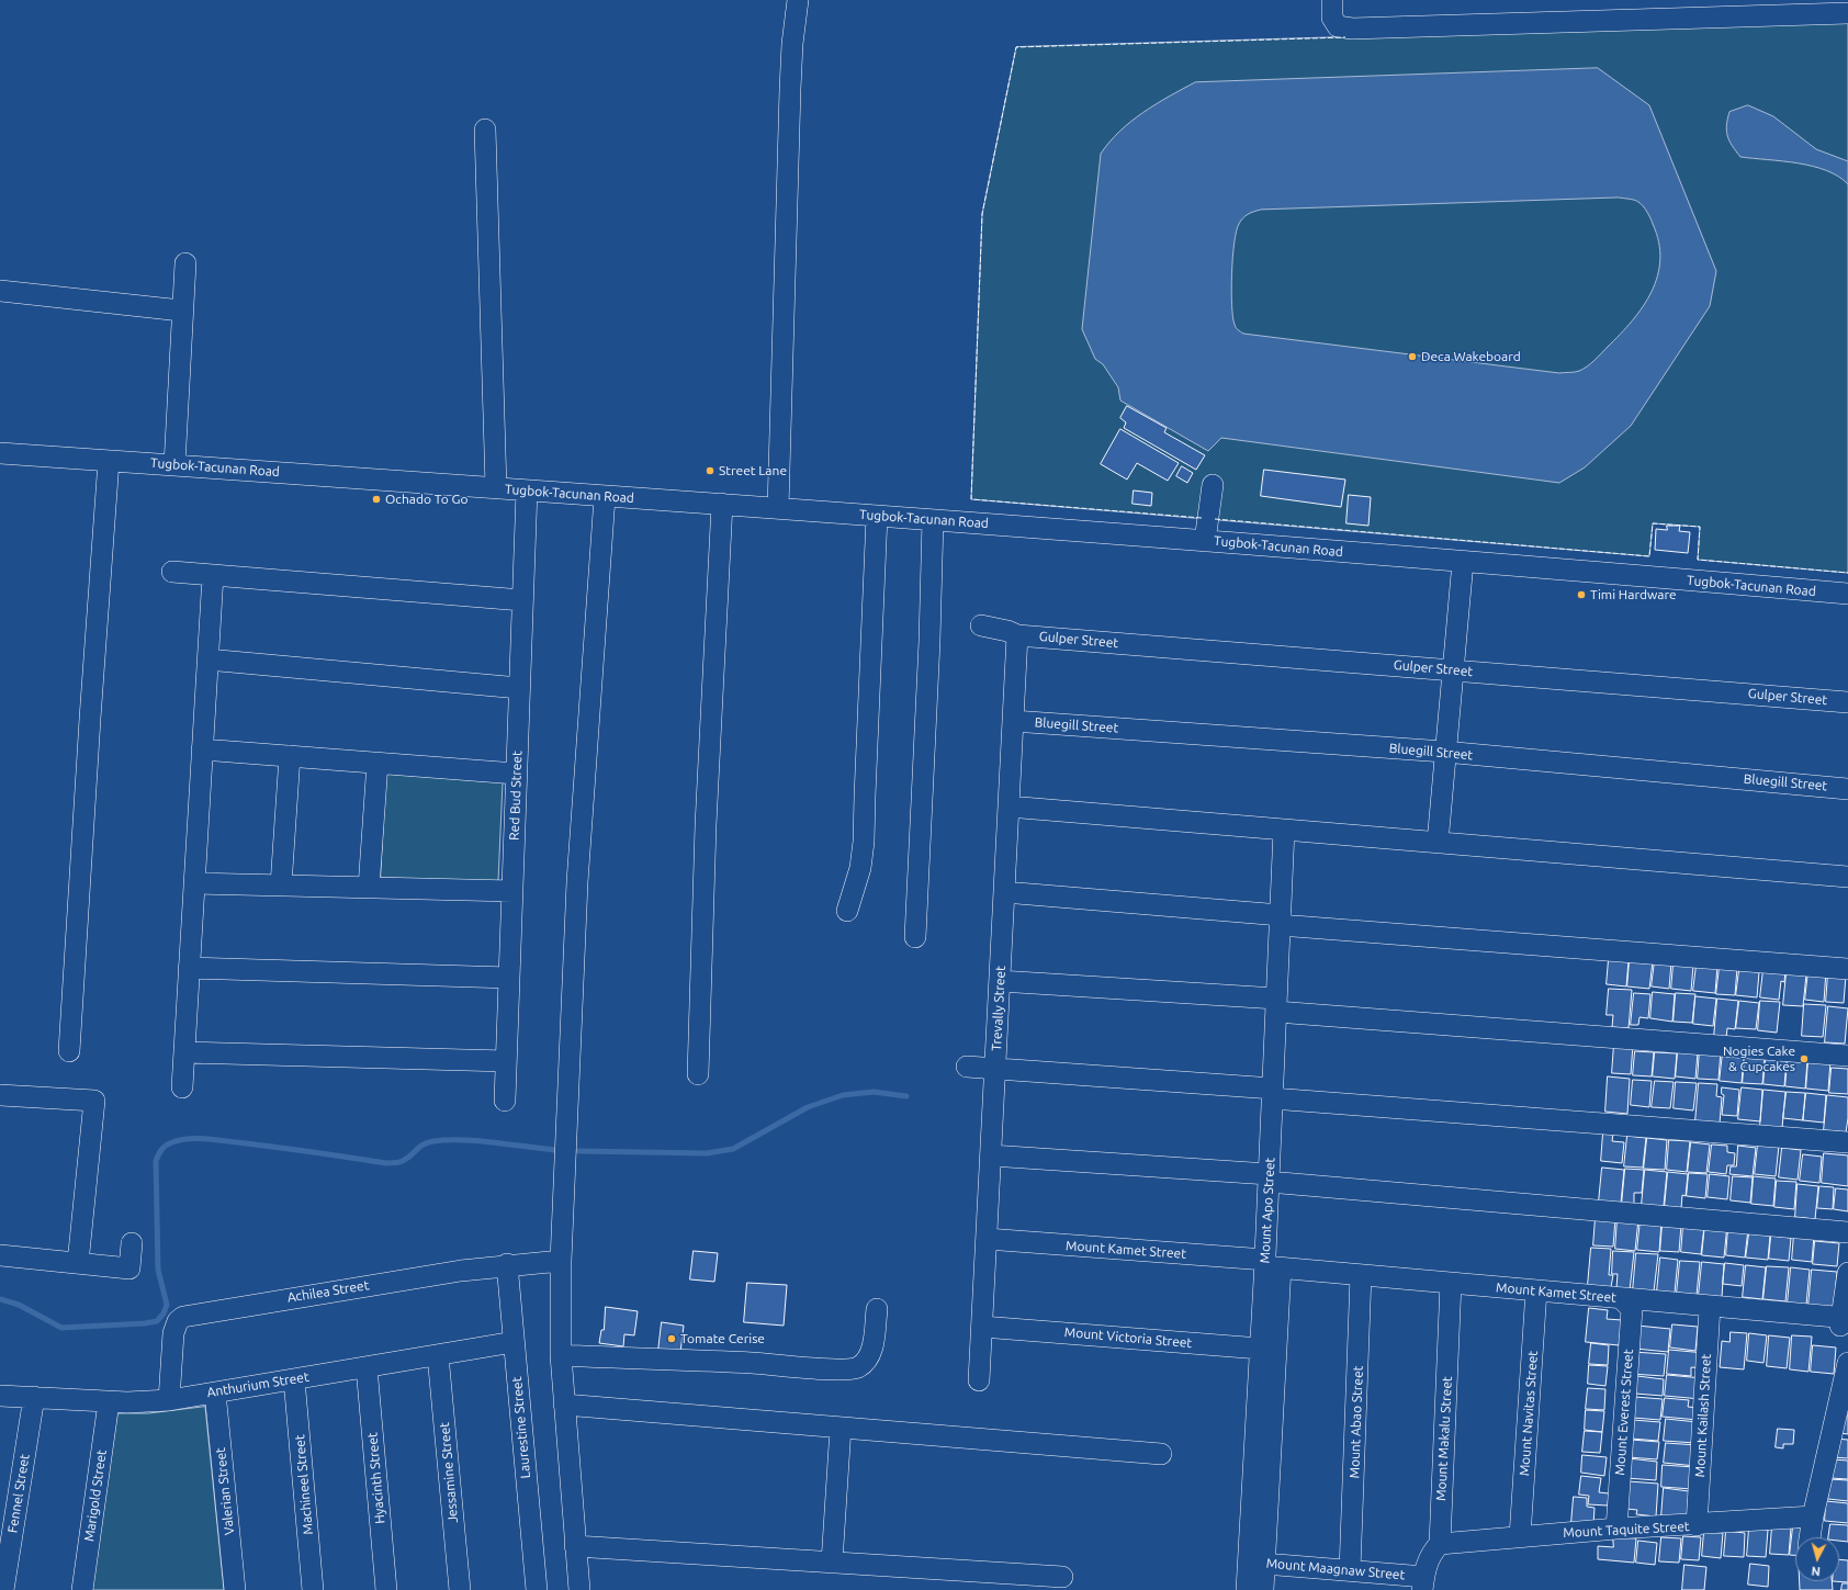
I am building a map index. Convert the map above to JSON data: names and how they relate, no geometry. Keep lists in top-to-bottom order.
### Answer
{
  "streets": {
    "street": [
      "Tugbok-Tacunan Road",
      "Gulper Street",
      "Bluegill Street",
      "Red Bud Street",
      "Trevally Street",
      "Mount Apo Street",
      "Mount Kamet Street",
      "Achilea Street",
      "Mount Victoria Street",
      "Anthurium Street",
      "Mount Everest Street",
      "Mount Navitas Street",
      "Mount Kailash Street",
      "Mount Abao Street",
      "Laurestine Street",
      "Mount Makalu Street",
      "Jessamine Street",
      "Hyacinth Street",
      "Machineel Street",
      "Valerian Street",
      "Fennel Street",
      "Marigold Street",
      "Mount Taquite Street",
      "Mount Maagnaw Street"
    ]
  },
  "crossings": [
    ["Tugbok-Tacunan Road", "Red Bud Street"],
    ["Gulper Street", "Trevally Street"],
    ["Bluegill Street", "Trevally Street"],
    ["Trevally Street", "Mount Kamet Street"],
    ["Trevally Street", "Mount Victoria Street"],
    ["Mount Apo Street", "Mount Kamet Street"],
    ["Mount Apo Street", "Mount Victoria Street"],
    ["Mount Apo Street", "Mount Maagnaw Street"],
    ["Mount Kamet Street", "Mount Everest Street"],
    ["Mount Kamet Street", "Mount Navitas Street"],
    ["Mount Kamet Street", "Mount Kailash Street"],
    ["Mount Kamet Street", "Mount Abao Street"],
    ["Mount Kamet Street", "Mount Makalu Street"],
    ["Achilea Street", "Anthurium Street"],
    ["Achilea Street", "Laurestine Street"],
    ["Anthurium Street", "Laurestine Street"],
    ["Anthurium Street", "Jessamine Street"],
    ["Anthurium Street", "Hyacinth Street"],
    ["Anthurium Street", "Machineel Street"],
    ["Anthurium Street", "Valerian Street"],
    ["Anthurium Street", "Fennel Street"],
    ["Anthurium Street", "Marigold Street"],
    ["Mount Everest Street", "Mount Taquite Street"],
    ["Mount Navitas Street", "Mount Taquite Street"],
    ["Mount Kailash Street", "Mount Taquite Street"],
    ["Mount Abao Street", "Mount Maagnaw Street"],
    ["Mount Makalu Street", "Mount Taquite Street"]
  ],
  "places": [
    "Deca Wakeboard",
    "Street Lane",
    "Ochado To Go",
    "Timi Hardware",
    "Nogies Cake & Cupcakes",
    "Tomate Cerise"
  ],
  "north": "bottom"
}
